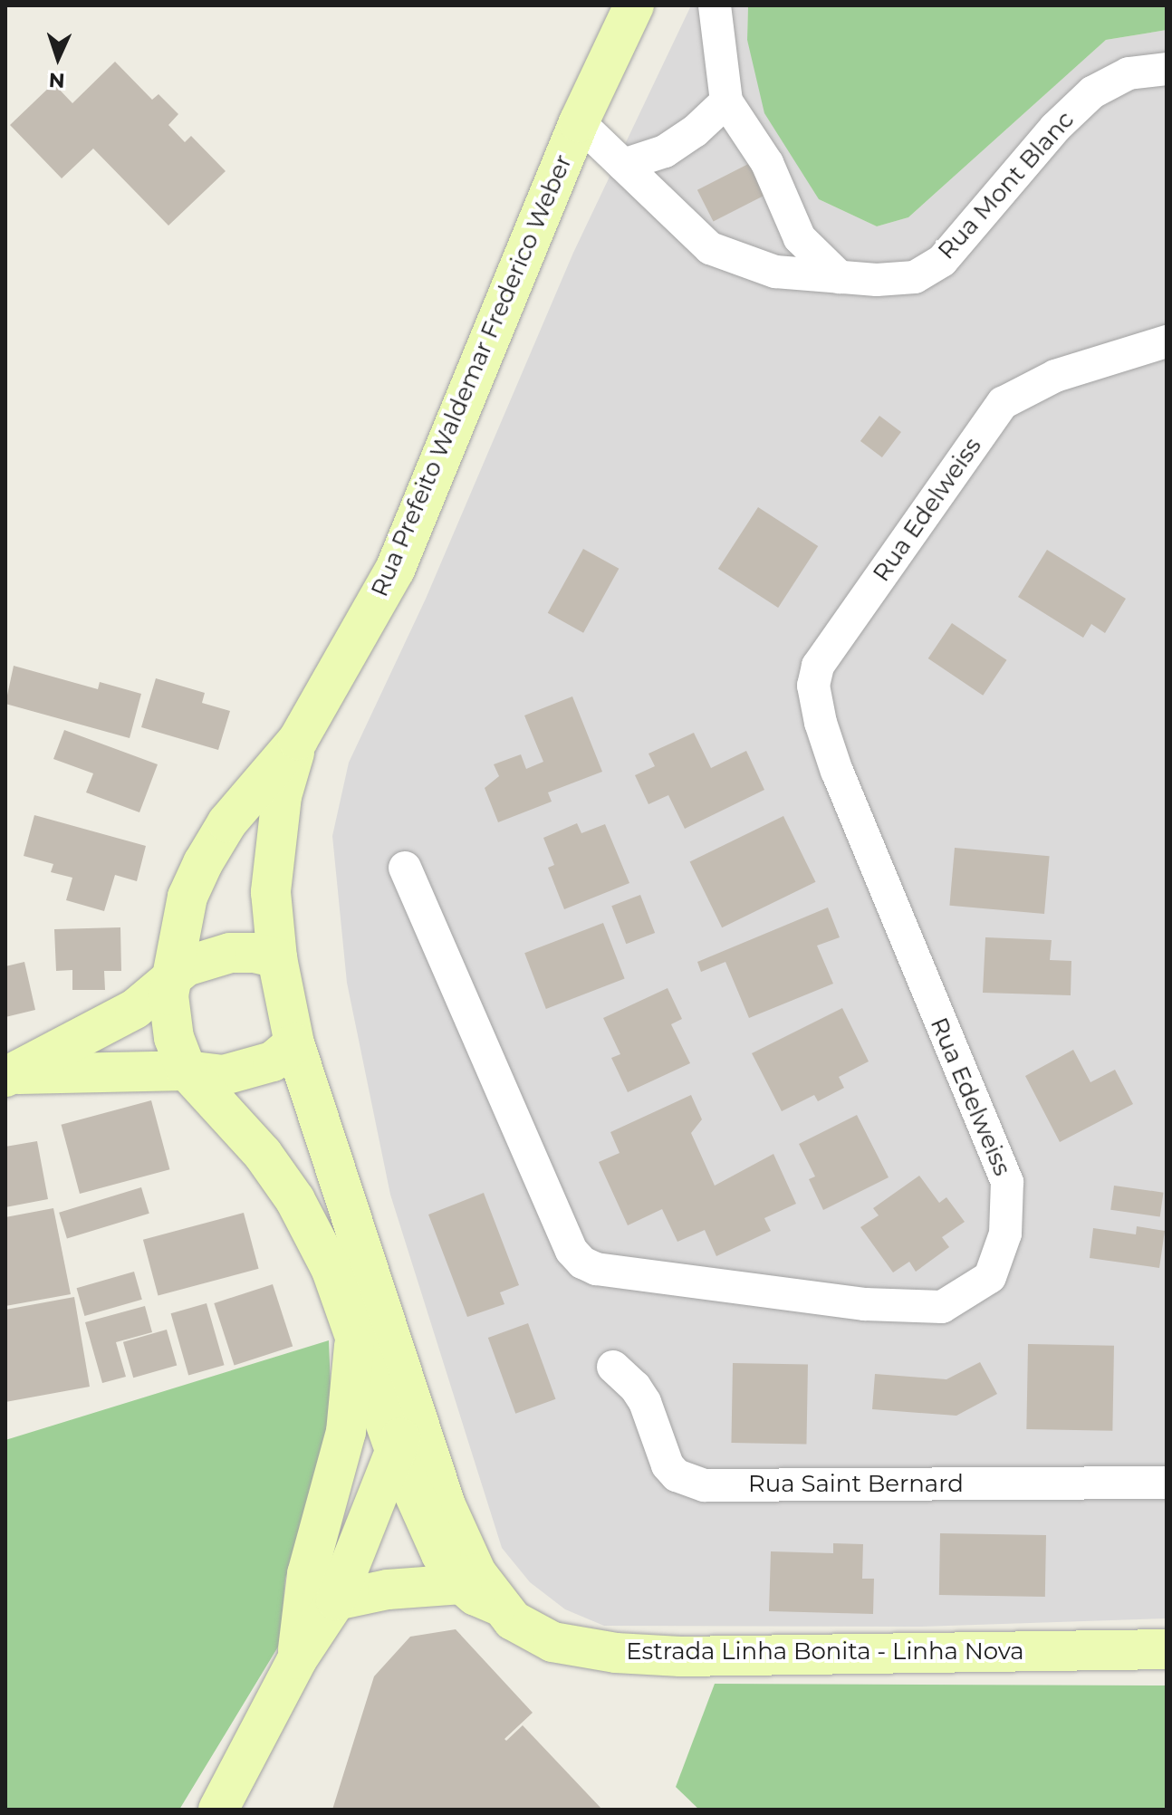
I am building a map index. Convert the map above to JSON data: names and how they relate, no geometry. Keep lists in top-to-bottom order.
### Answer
{
  "streets": {
    "main road": ["Rua Prefeito Waldemar Frederico Weber", "Estrada Linha Bonita - Linha Nova"],
    "street": ["Rua Mont Blanc", "Rua Edelweiss", "Rua Saint Bernard"]
  },
  "crossings": [
    ["Rua Mont Blanc", "Rua Prefeito Waldemar Frederico Weber"]
  ],
  "north": "bottom"
}
